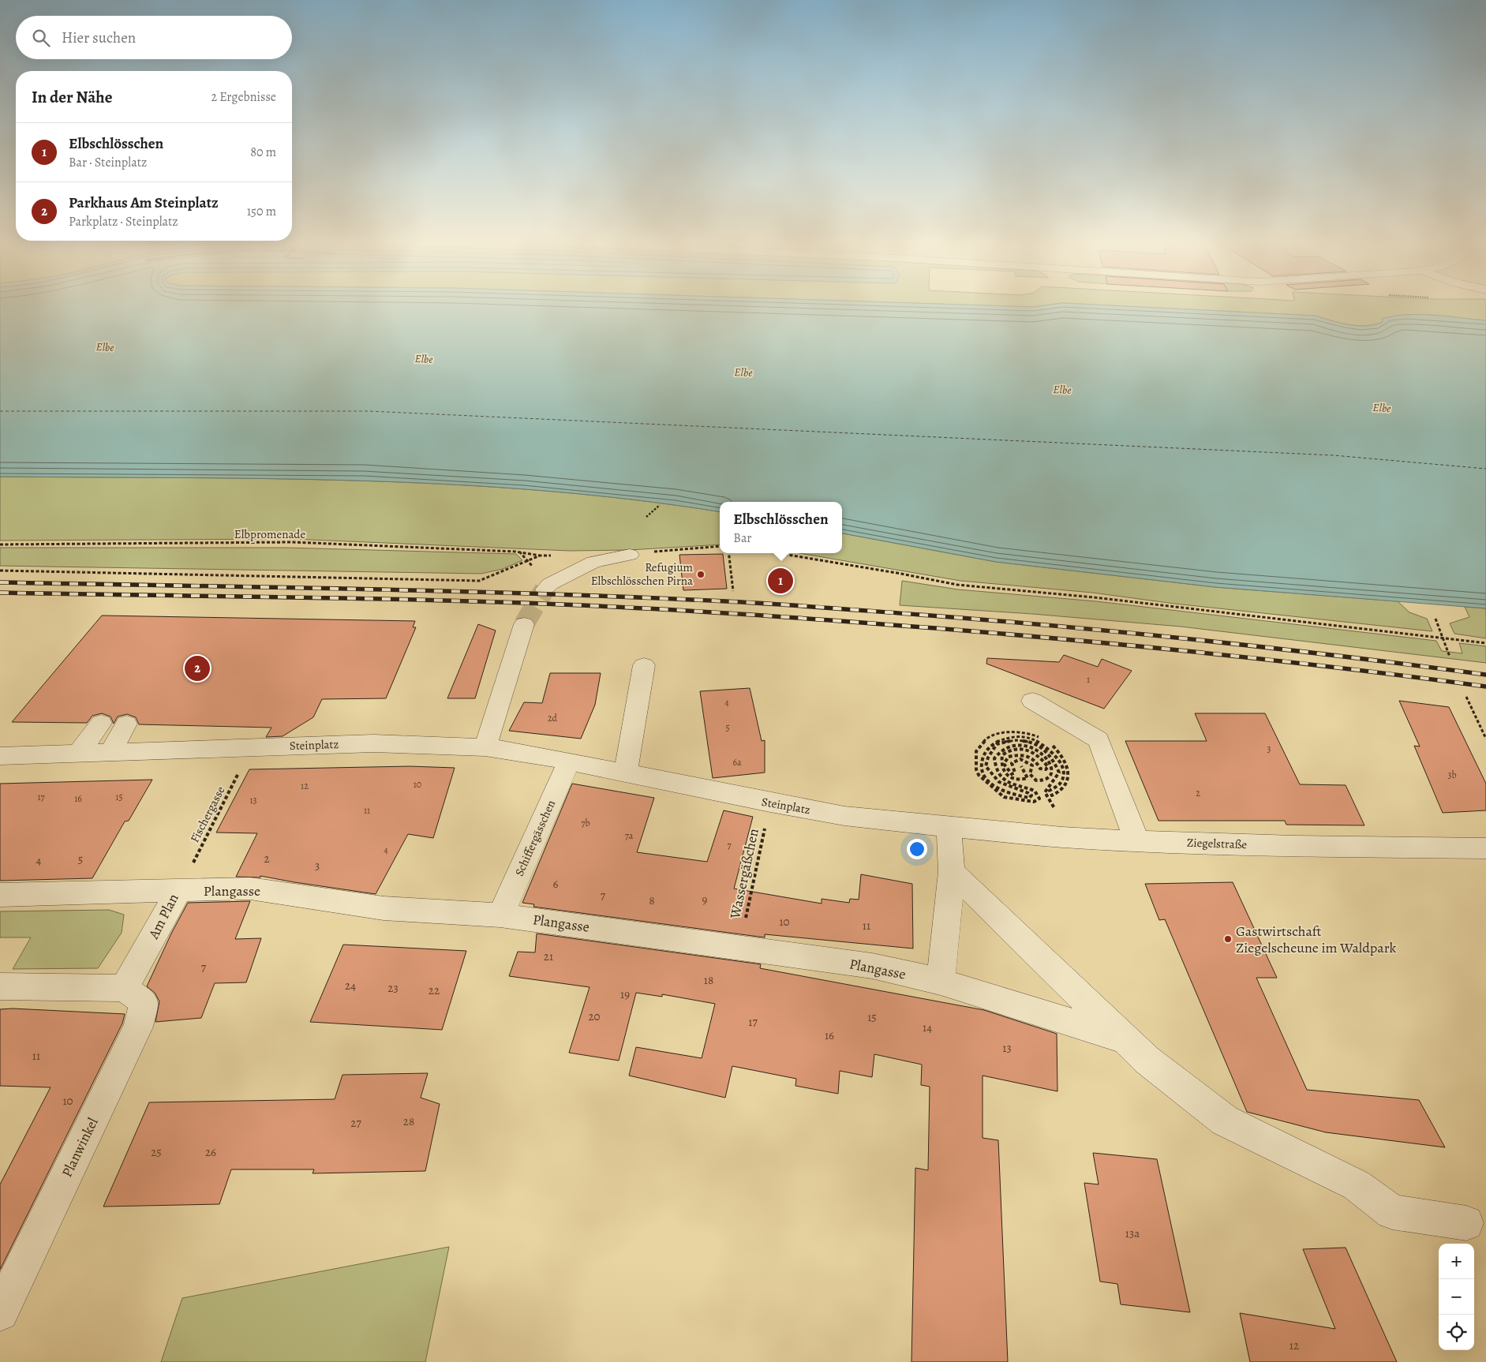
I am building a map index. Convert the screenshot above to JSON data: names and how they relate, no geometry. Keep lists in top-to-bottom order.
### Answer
{
  "streets": {
    "street": [
      "Steinplatz",
      "Schiffergässchen",
      "Ziegelstraße",
      "Plangasse",
      "Am Plan",
      "Planwinkel"
    ],
    "path": ["Elbpromenade", "Fischergasse", "Wassergäßchen"]
  },
  "crossings": [
    ["Steinplatz", "Fischergasse"],
    ["Steinplatz", "Schiffergässchen"],
    ["Steinplatz", "Ziegelstraße"],
    ["Steinplatz", "Wassergäßchen"],
    ["Fischergasse", "Plangasse"],
    ["Fischergasse", "Am Plan"],
    ["Schiffergässchen", "Plangasse"],
    ["Wassergäßchen", "Plangasse"],
    ["Plangasse", "Am Plan"],
    ["Am Plan", "Planwinkel"]
  ],
  "water": ["Elbe"],
  "places": ["Refugium Elbschlösschen Pirna", "Gastwirtschaft Ziegelscheune im Waldpark"],
  "house_numbers": [
    "1",
    "4",
    "2d",
    "5",
    "3",
    "6a",
    "3b",
    "10",
    "12",
    "2",
    "17",
    "15",
    "16",
    "13",
    "11",
    "7b",
    "7a",
    "7",
    "4",
    "2",
    "5",
    "4",
    "3",
    "6",
    "7",
    "9",
    "8",
    "10",
    "11",
    "21",
    "7",
    "18",
    "24",
    "23",
    "22",
    "19",
    "20",
    "15",
    "17",
    "14",
    "16",
    "13",
    "11",
    "10",
    "28",
    "27",
    "25",
    "26",
    "13a",
    "12"
  ],
  "page": {
    "search": "Hier suchen",
    "heading": ["In der Nähe", "2 Ergebnisse"],
    "list": [
      {
        "mark": "1",
        "name": "Elbschlösschen",
        "note": "Bar · Steinplatz",
        "value": "80 m"
      },
      {
        "mark": "2",
        "name": "Parkhaus Am Steinplatz",
        "note": "Parkplatz · Steinplatz",
        "value": "150 m"
      }
    ],
    "popup": ["Elbschlösschen", "Bar"],
    "pins": ["1", "2"],
    "map_buttons": ["+", "−"]
  }
}
